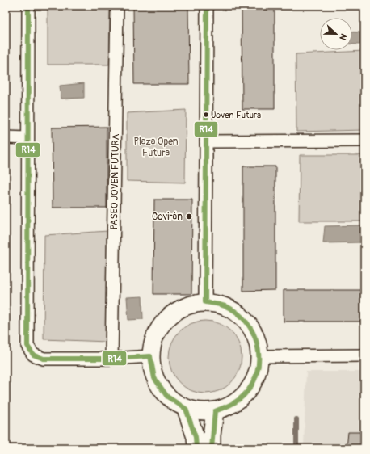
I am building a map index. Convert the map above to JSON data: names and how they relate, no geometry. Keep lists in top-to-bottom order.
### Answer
{
  "streets": {
    "street": ["PASEO JOVEN FUTURA"]
  },
  "parks": ["Plaza Open Futura"],
  "places": ["Joven Futura", "Covirán"],
  "lines": ["transit line R14"],
  "north": "right"
}
